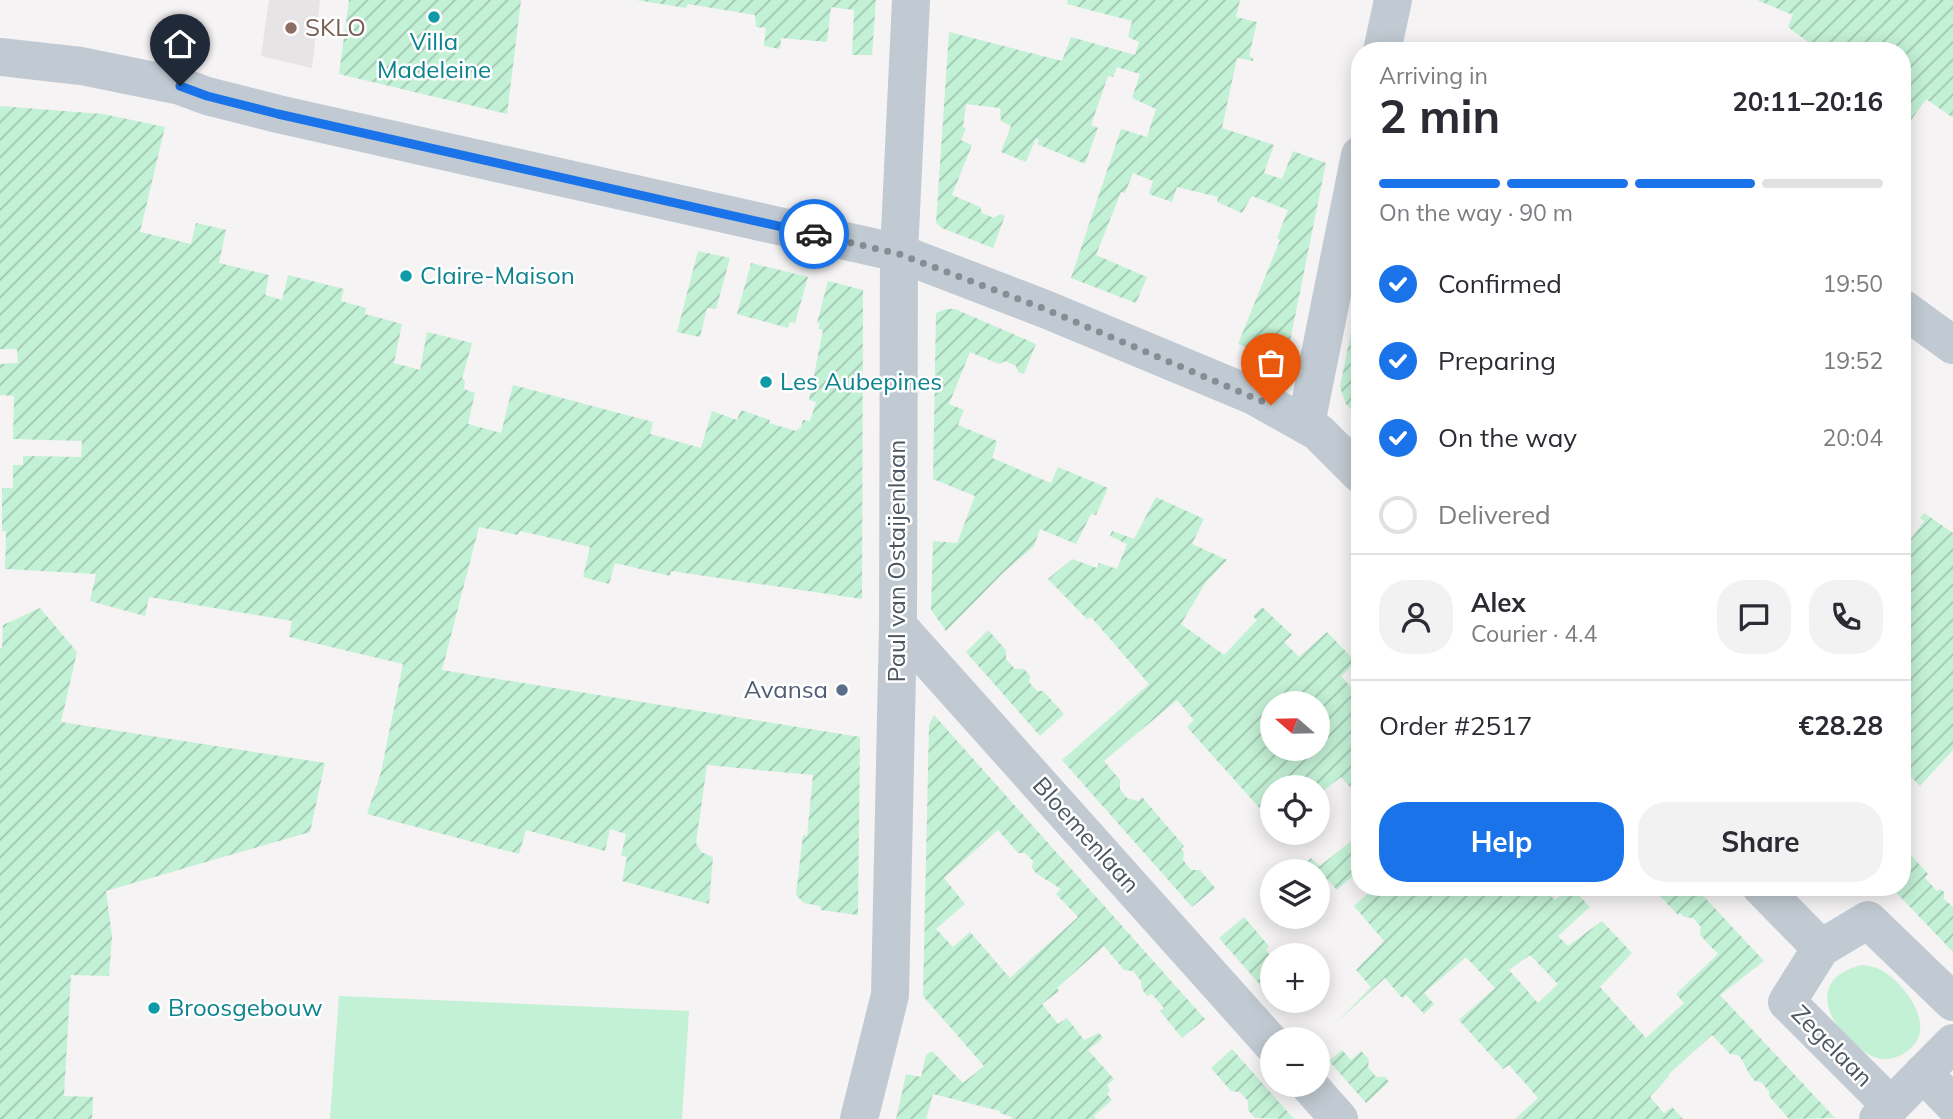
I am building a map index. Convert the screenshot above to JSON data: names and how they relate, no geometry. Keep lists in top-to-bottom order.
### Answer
{
  "streets": {
    "street": ["Paul van Ostaijenlaan", "Bloemenlaan", "Zegelaan"]
  },
  "crossings": [
    ["Paul van Ostaijenlaan", "Bloemenlaan"]
  ],
  "places": [
    "Villa Madeleine",
    "SKLO",
    "Claire-Maison",
    "Les Aubepines",
    "Avansa",
    "Broosgebouw"
  ],
  "north": "left",
  "page": {
    "heading": ["2 min", "Arriving in", "20:11–20:16"],
    "panel": [
      "Alex",
      "Courier · 4.4",
      "Order #2517",
      "€28.28"
    ],
    "bar": "On the way · 90 m",
    "list": [
      ["Confirmed", "19:50"],
      ["Preparing", "19:52"],
      ["On the way", "20:04"],
      "Delivered"
    ],
    "map_buttons": ["+", "−"],
    "buttons": ["Help", "Share"]
  }
}
